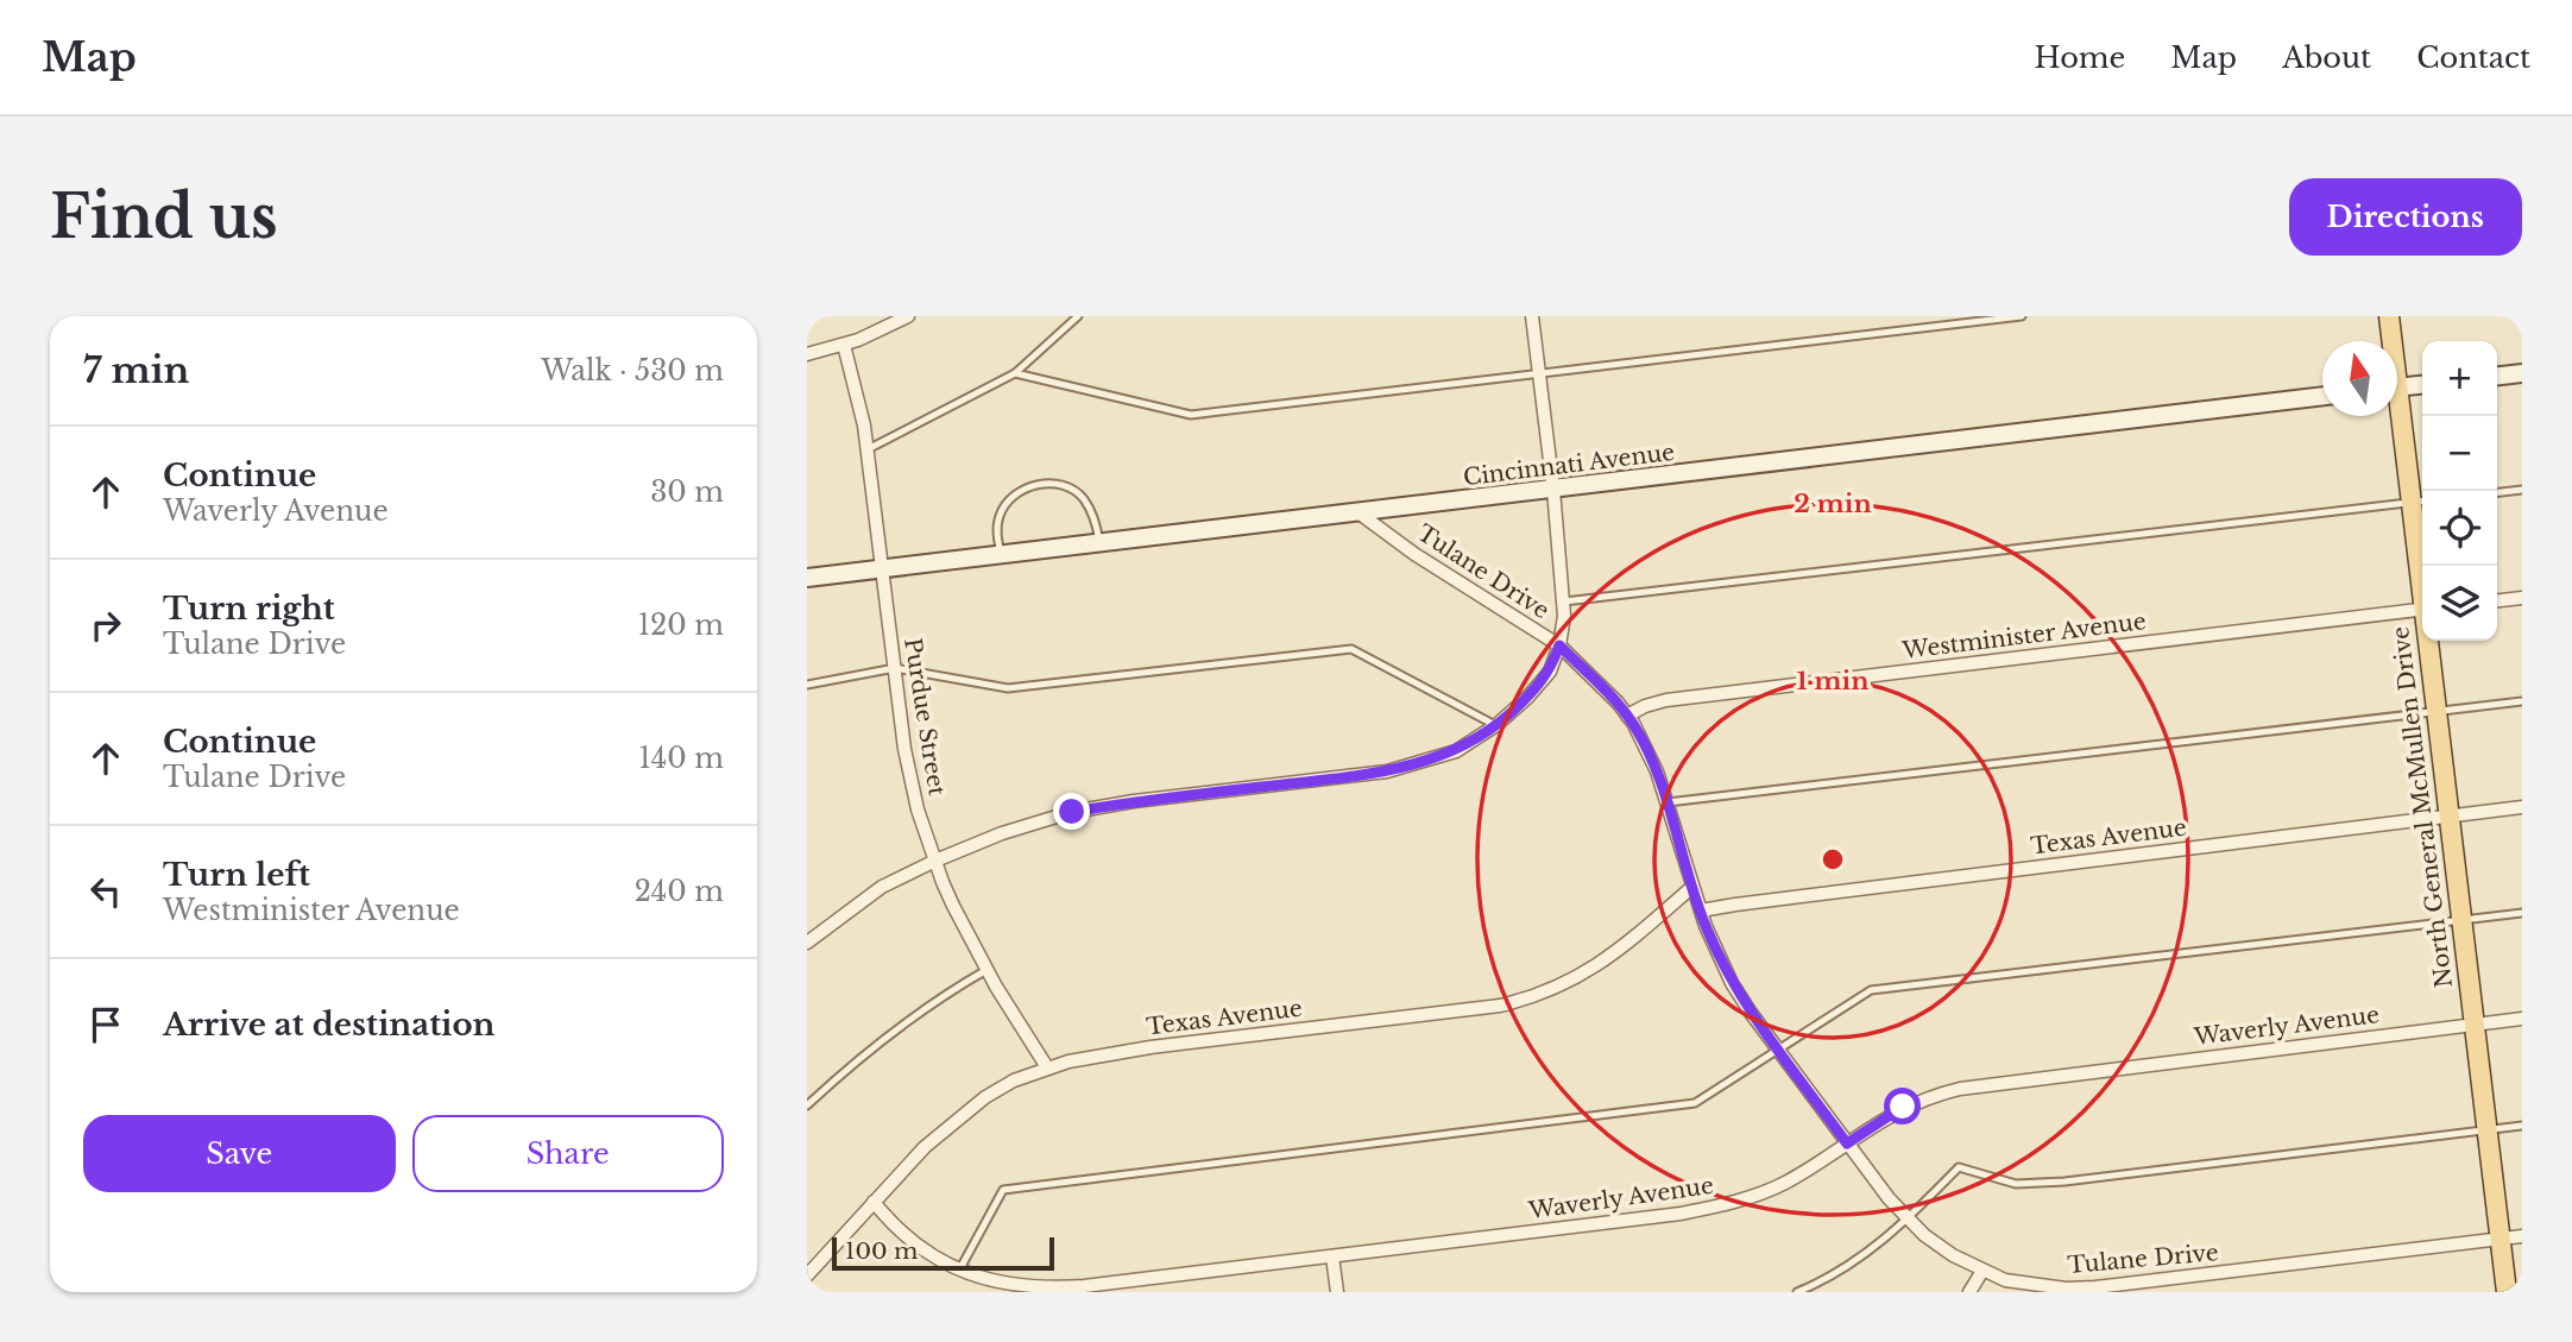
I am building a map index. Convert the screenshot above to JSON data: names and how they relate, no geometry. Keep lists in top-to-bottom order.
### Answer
{
  "streets": {
    "main road": ["North General McMullen Drive"],
    "street": [
      "Cincinnati Avenue",
      "Tulane Drive",
      "Westminister Avenue",
      "Purdue Street",
      "Texas Avenue",
      "Waverly Avenue"
    ]
  },
  "crossings": [
    ["Cincinnati Avenue", "Tulane Drive"],
    ["Cincinnati Avenue", "Purdue Street"],
    ["Tulane Drive", "Westminister Avenue"],
    ["Tulane Drive", "North General McMullen Drive"],
    ["Tulane Drive", "Texas Avenue"],
    ["Tulane Drive", "Waverly Avenue"],
    ["Purdue Street", "Texas Avenue"],
    ["North General McMullen Drive", "Texas Avenue"],
    ["North General McMullen Drive", "Waverly Avenue"],
    ["Texas Avenue", "Waverly Avenue"]
  ],
  "scale_bar": "100 m",
  "north": "top",
  "page": {
    "header": "Map",
    "nav": [
      "Home",
      "Map",
      "About",
      "Contact"
    ],
    "buttons": [
      "Directions",
      ["Save", "Share"]
    ],
    "title": "Find us",
    "heading": ["7 min", "Walk · 530 m"],
    "map_buttons": ["+", "−"],
    "list": [
      ["Continue", "Waverly Avenue", "30 m"],
      ["Turn right", "Tulane Drive", "120 m"],
      ["Continue", "Tulane Drive", "140 m"],
      ["Turn left", "Westminister Avenue", "240 m"],
      "Arrive at destination"
    ],
    "scale": "100 m"
  },
  "rings": ["2 min", "1 min"]
}
